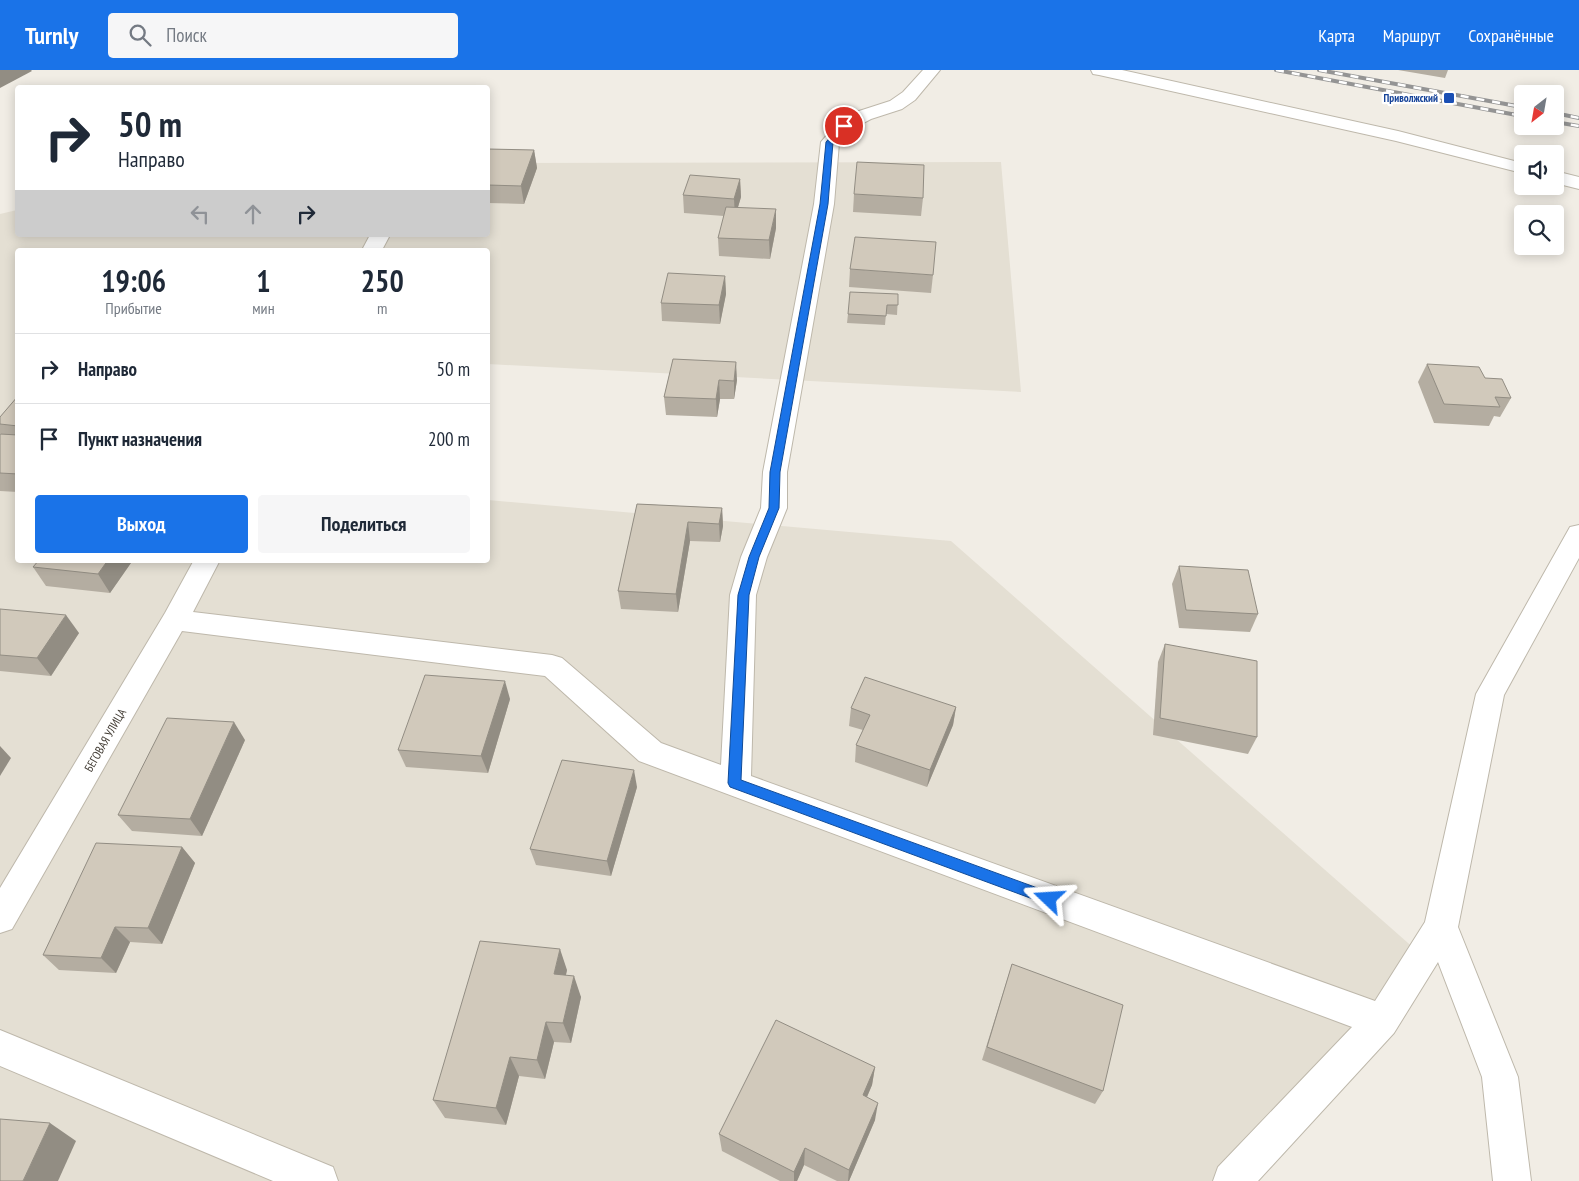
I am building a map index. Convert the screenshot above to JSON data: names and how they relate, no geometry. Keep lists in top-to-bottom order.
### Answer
{
  "streets": {
    "street": ["БЕГОВАЯ УЛИЦА"]
  },
  "places": {
    "transit": ["Приволжский"]
  },
  "north": "bottom left",
  "page": {
    "header": "Turnly",
    "search": "Поиск",
    "nav": ["Карта", "Маршрут", "Сохранённые"],
    "turn": ["50 m", "Направо"],
    "eta": [
      "19:06",
      "Прибытие",
      "1",
      "мин",
      "250",
      "m"
    ],
    "list": [
      {
        "name": "Направо",
        "value": "50 m"
      },
      {
        "name": "Пункт назначения",
        "value": "200 m"
      }
    ],
    "buttons": ["Выход", "Поделиться"]
  }
}
